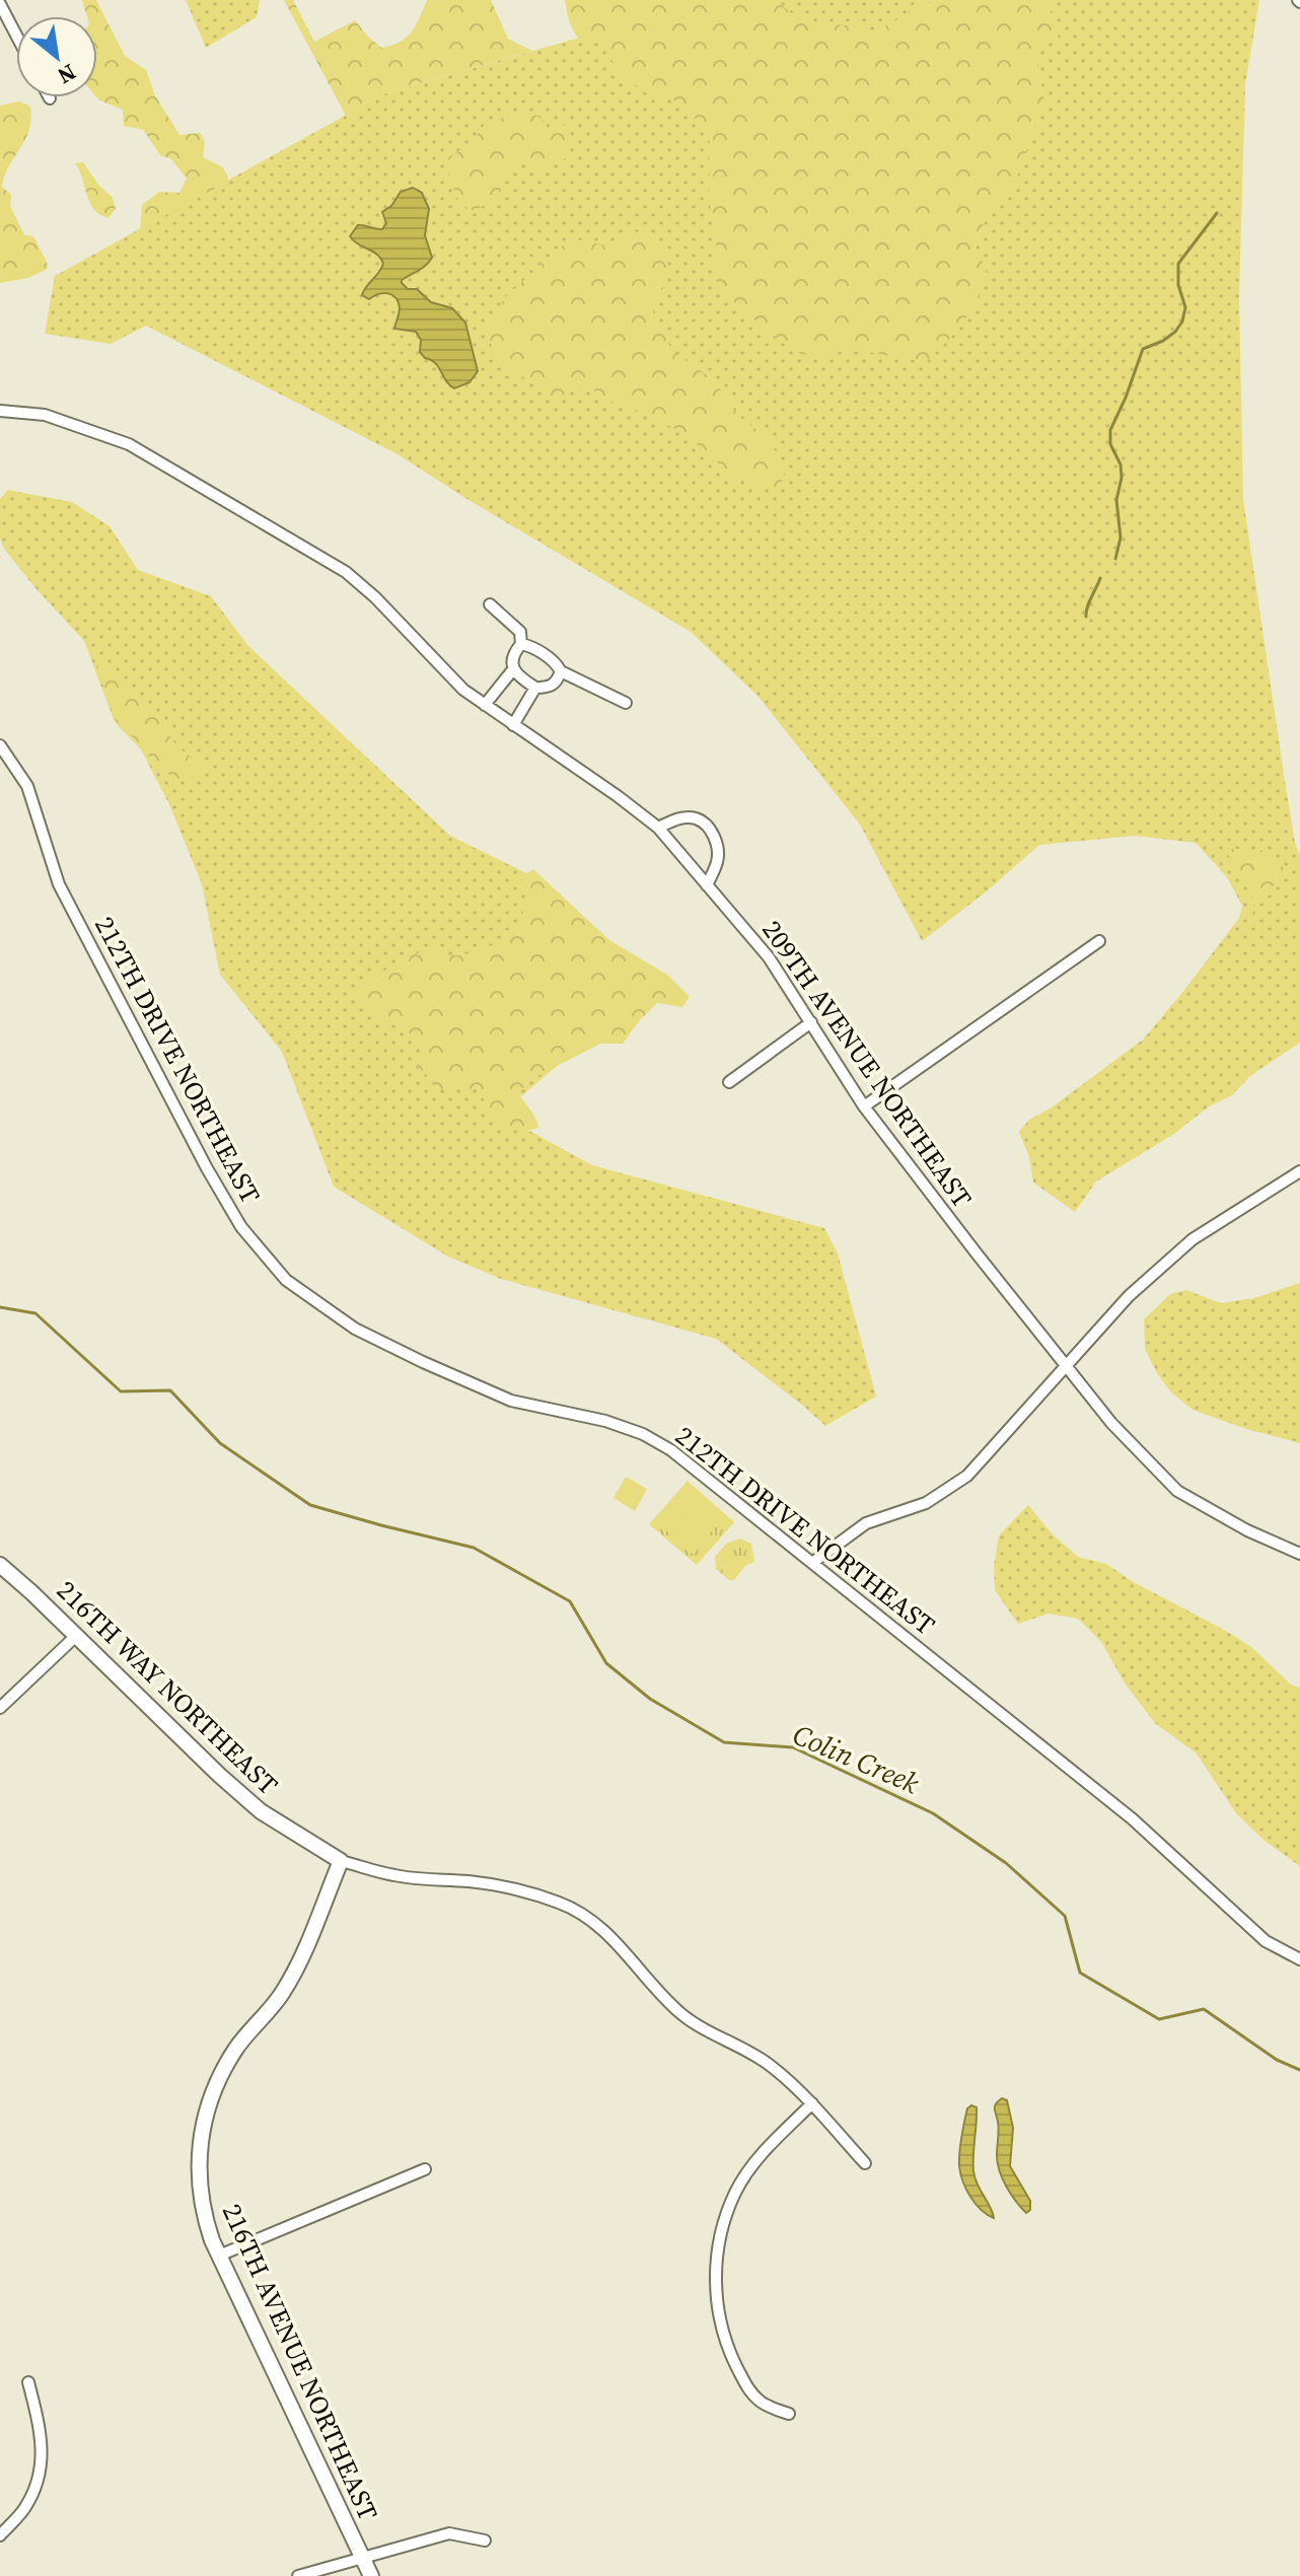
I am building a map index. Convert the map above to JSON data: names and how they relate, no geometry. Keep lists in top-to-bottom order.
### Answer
{
  "streets": {
    "street": [
      "212TH DRIVE NORTHEAST",
      "209TH AVENUE NORTHEAST",
      "216TH WAY NORTHEAST",
      "216TH AVENUE NORTHEAST"
    ]
  },
  "crossings": [
    ["216TH WAY NORTHEAST", "216TH AVENUE NORTHEAST"]
  ],
  "water": ["Colin Creek"],
  "north": "bottom right"
}
